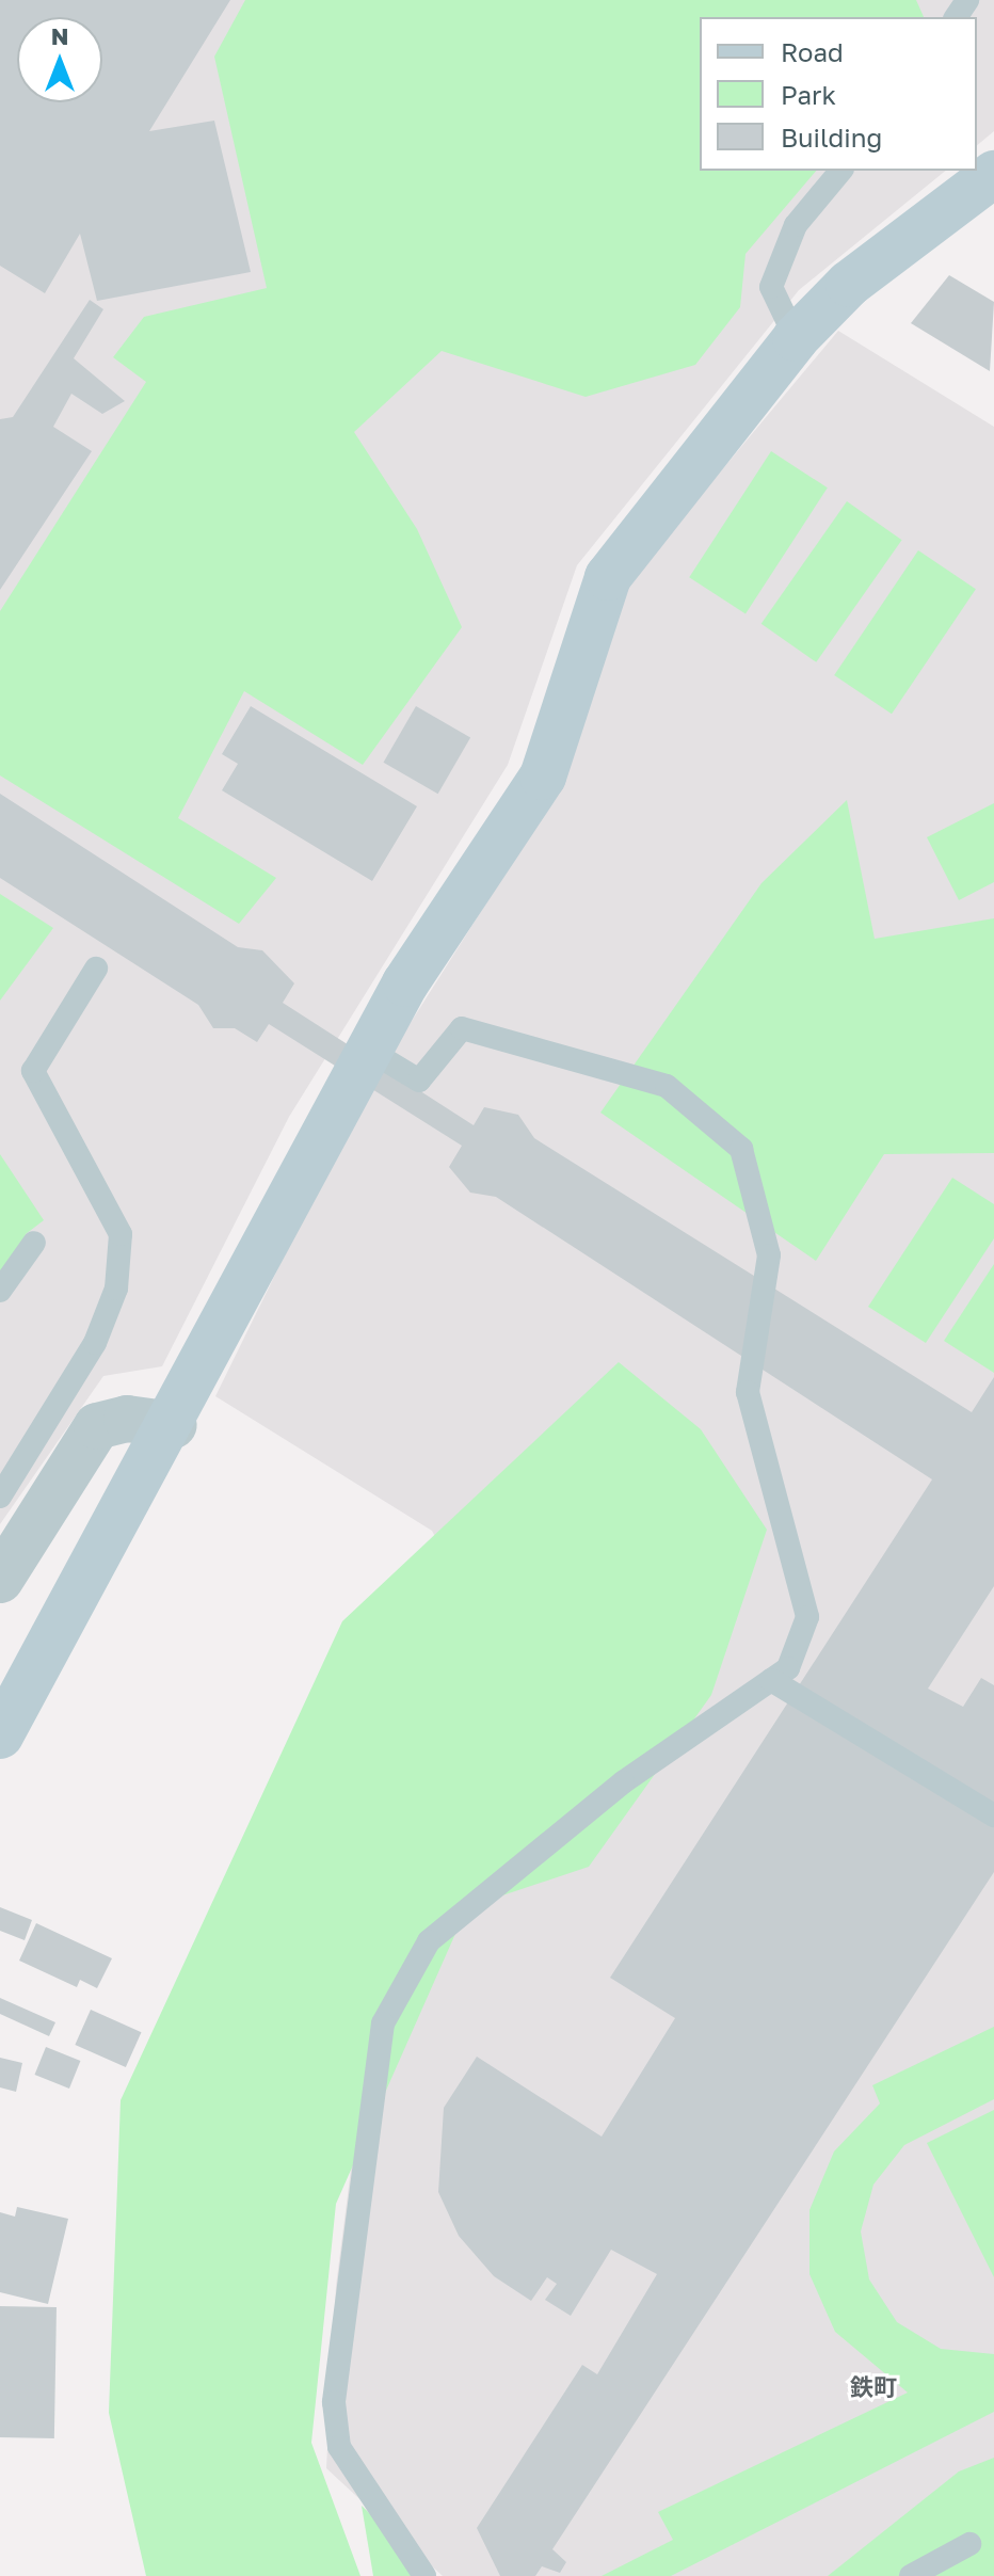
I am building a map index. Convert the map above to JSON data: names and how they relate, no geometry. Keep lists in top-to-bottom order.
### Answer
{
  "districts": ["鉄町"],
  "legend": ["Road", "Park", "Building"],
  "north": "top"
}
